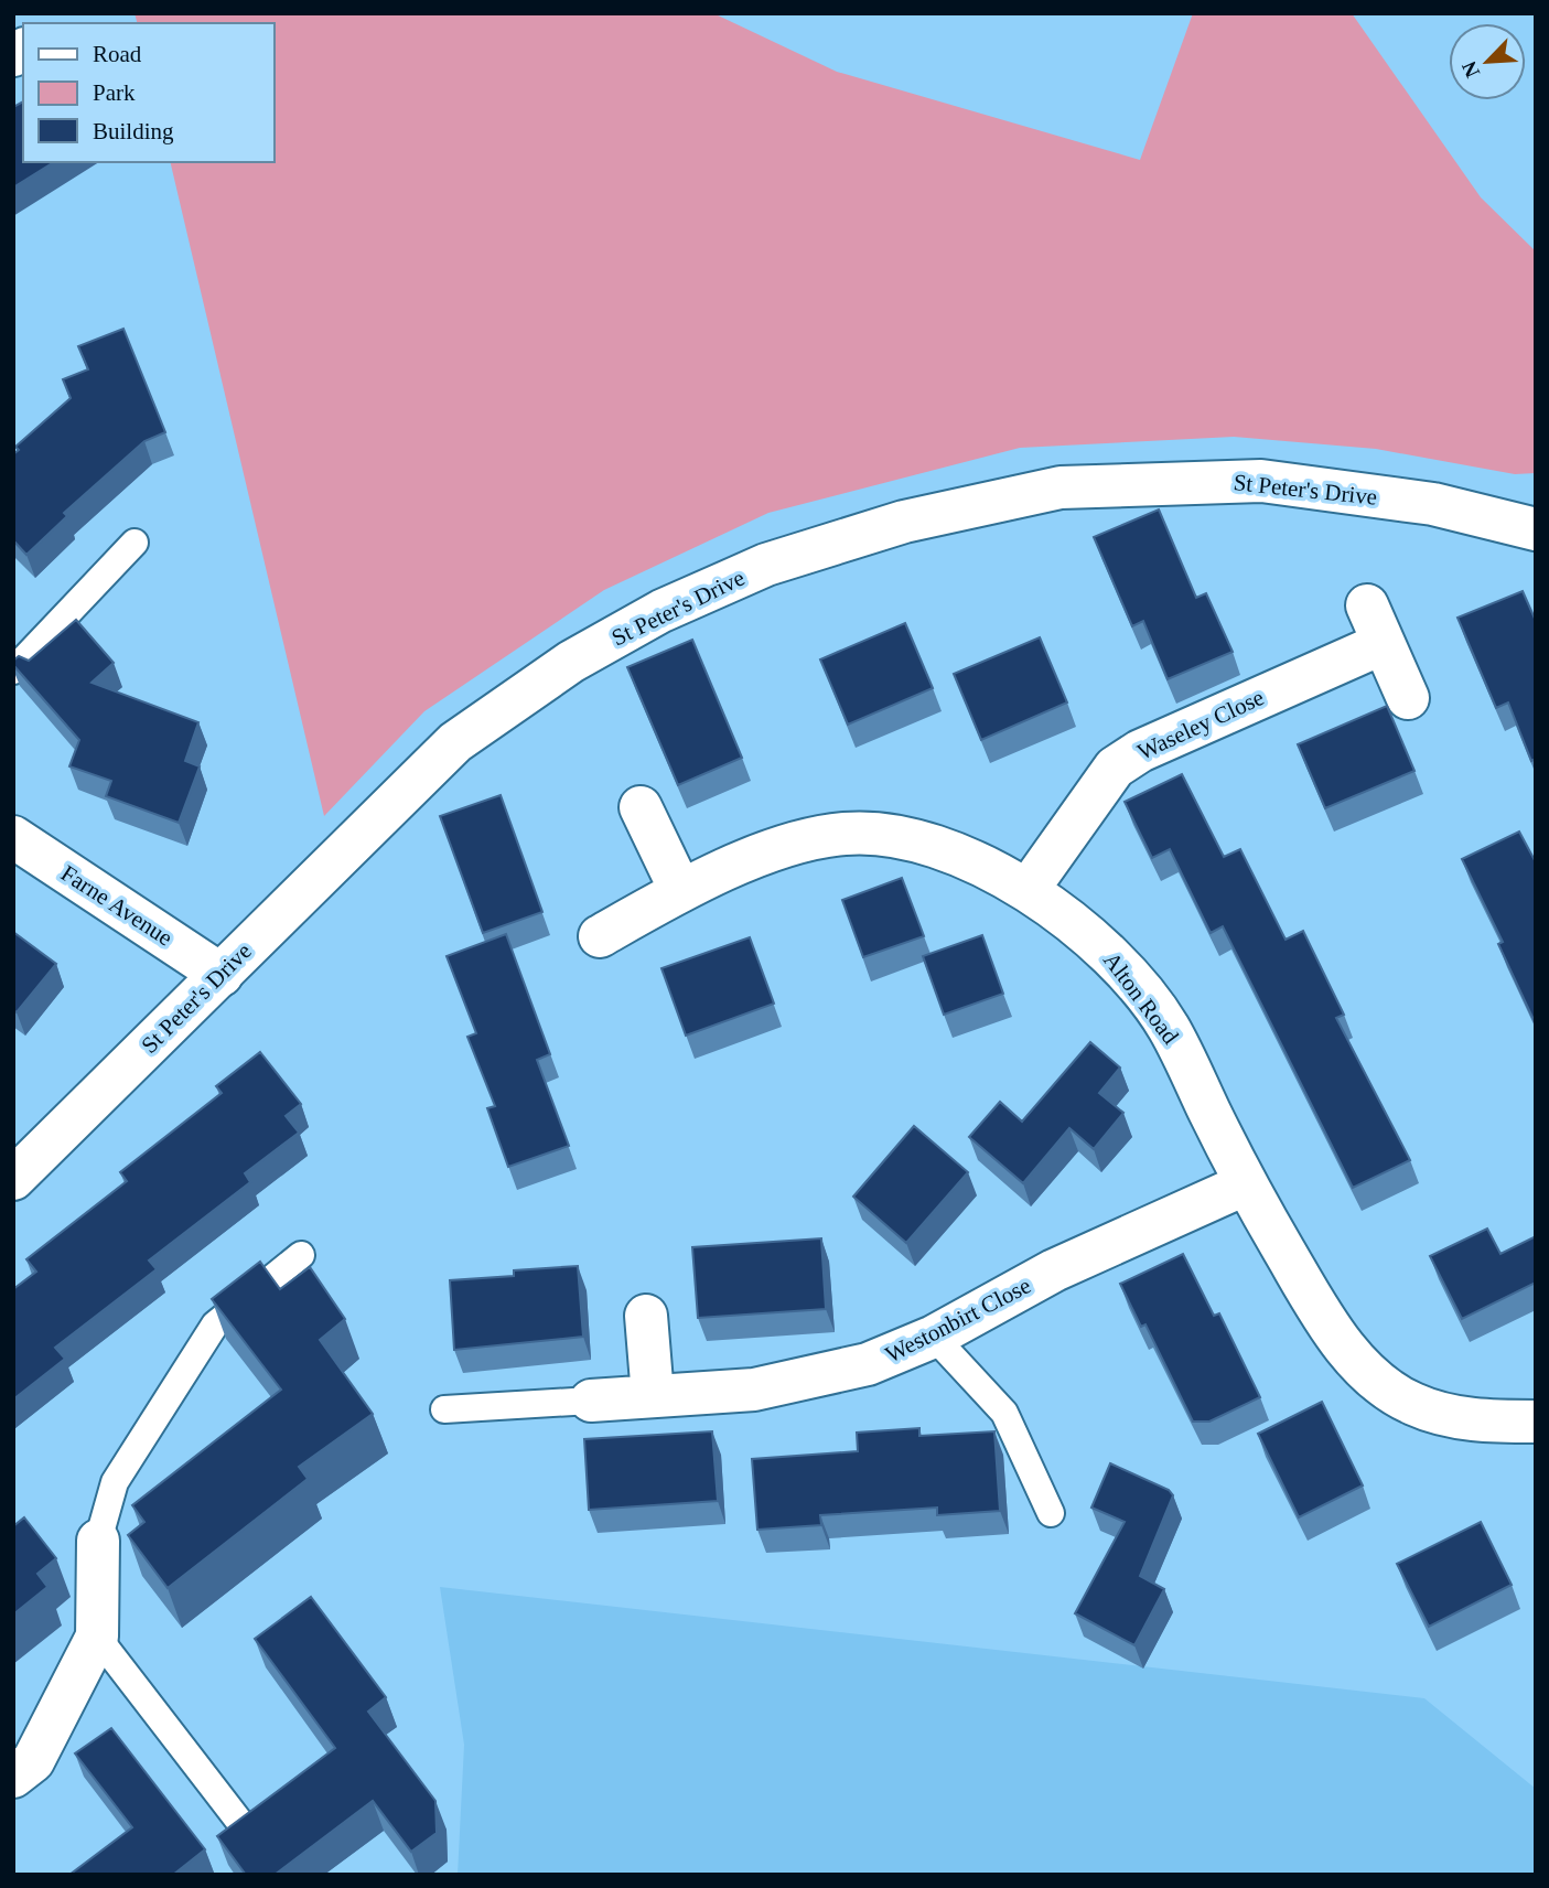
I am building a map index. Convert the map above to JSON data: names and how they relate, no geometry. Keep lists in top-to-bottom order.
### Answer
{
  "streets": {
    "street": [
      "St Peter's Drive",
      "Waseley Close",
      "Farne Avenue",
      "Alton Road",
      "Westonbirt Close"
    ]
  },
  "crossings": [
    ["St Peter's Drive", "Farne Avenue"],
    ["Waseley Close", "Alton Road"],
    ["Alton Road", "Westonbirt Close"]
  ],
  "legend": ["Road", "Park", "Building"],
  "north": "bottom left"
}
